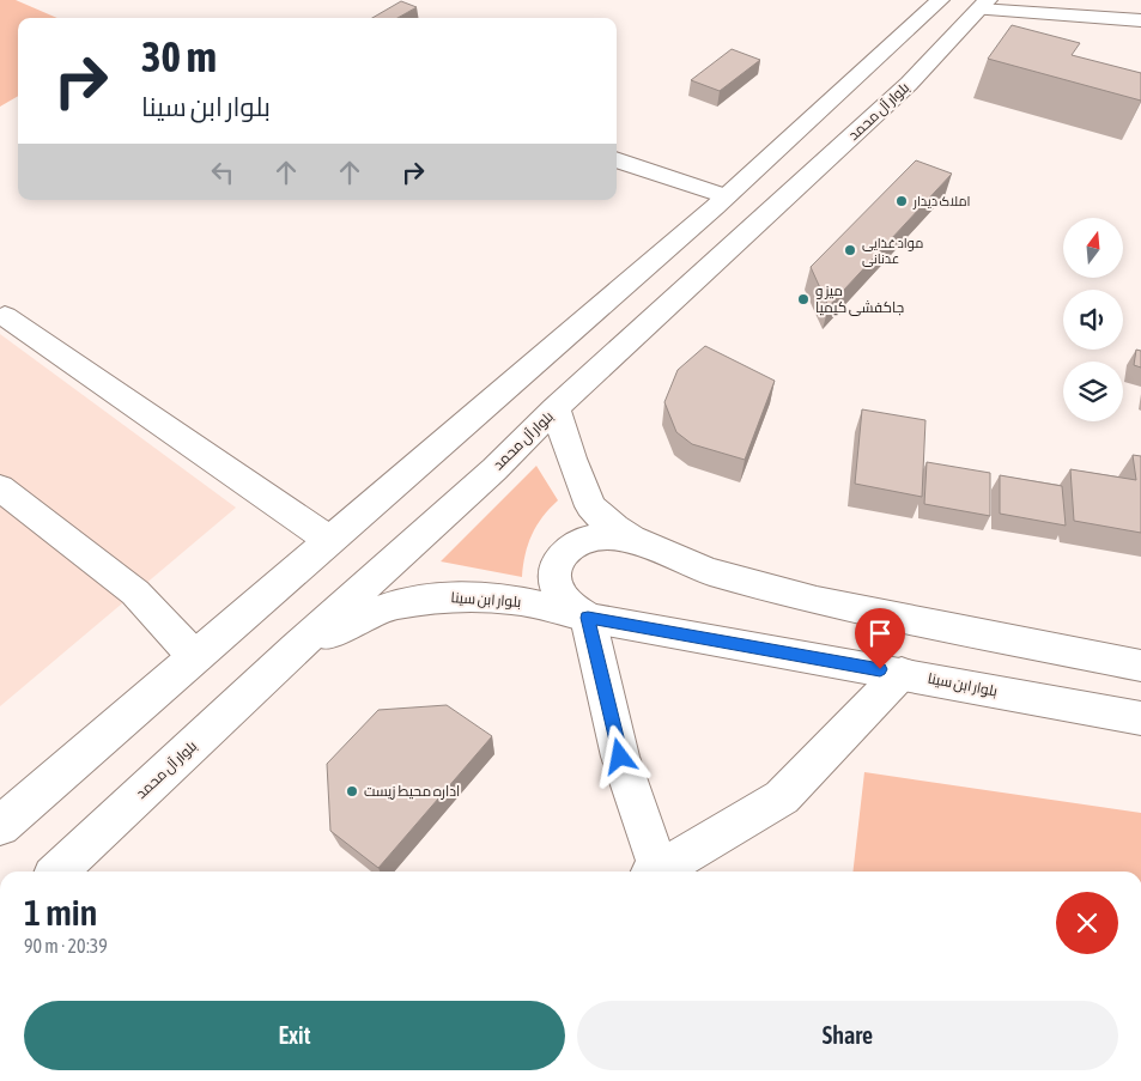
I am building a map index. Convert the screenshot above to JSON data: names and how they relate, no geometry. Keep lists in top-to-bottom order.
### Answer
{
  "streets": {
    "main road": ["بلوار آل محمد", "بلوار ابن سینا"]
  },
  "crossings": [
    ["بلوار آل محمد", "بلوار ابن سینا"]
  ],
  "places": [
    "املاک دیدار",
    "مواد غذایی عدنانی",
    "میز و جاکفشی کیمیا",
    "اداره محیط زیست"
  ],
  "north": "top",
  "page": {
    "turn": ["30 m", "بلوار ابن سینا"],
    "heading": ["1 min", "90 m · 20:39"],
    "buttons": ["Exit", "Share"]
  }
}
